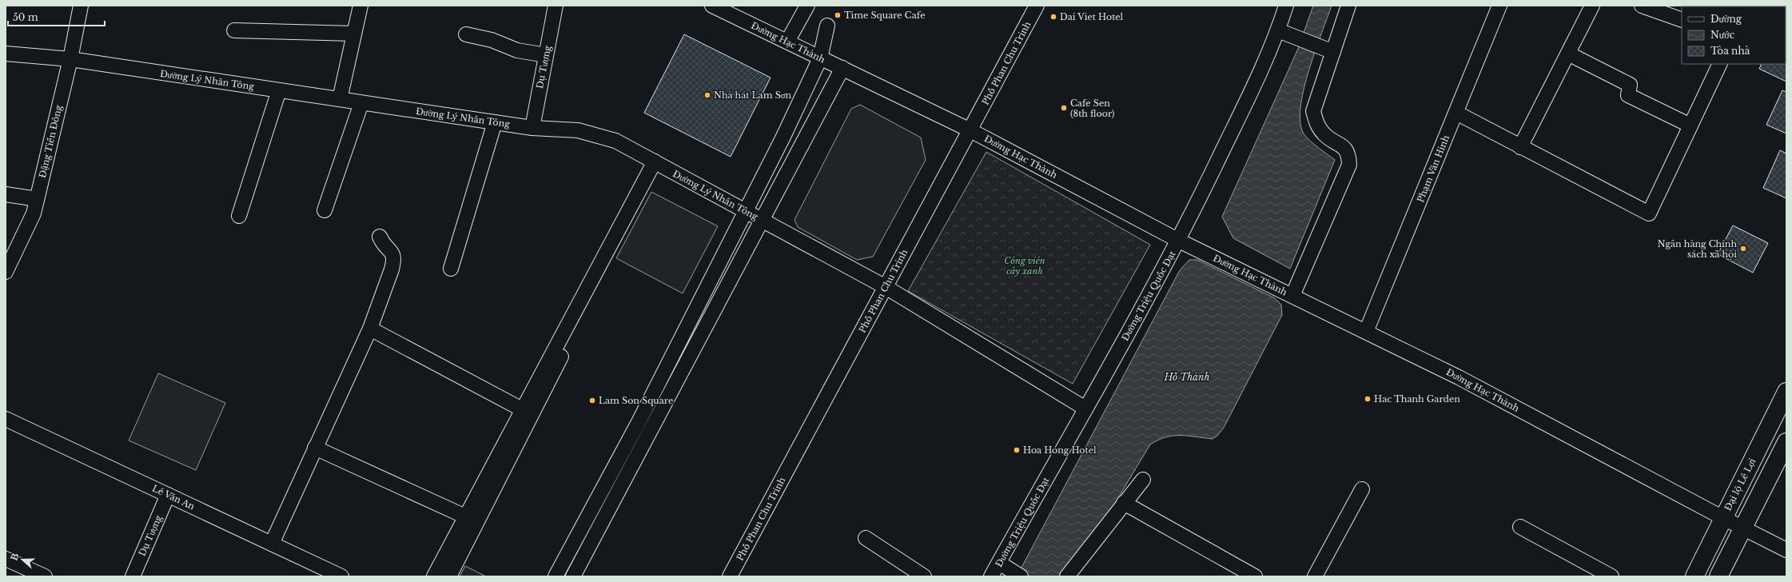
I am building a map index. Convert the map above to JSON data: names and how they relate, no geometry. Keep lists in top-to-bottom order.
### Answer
{
  "streets": {
    "main road": ["Đại lộ Lê Lợi"],
    "street": [
      "Đường Hạc Thành",
      "Phố Phan Chu Trinh",
      "Dụ Tượng",
      "Đường Lý Nhân Tông",
      "Đặng Tiến Đông",
      "Phạm Văn Hinh",
      "Đường Triệu Quốc Đạt",
      "Lê Văn An"
    ]
  },
  "crossings": [
    ["Đường Hạc Thành", "Phố Phan Chu Trinh"],
    ["Đường Hạc Thành", "Phạm Văn Hinh"],
    ["Đường Hạc Thành", "Đường Triệu Quốc Đạt"],
    ["Đường Hạc Thành", "Đại lộ Lê Lợi"],
    ["Phố Phan Chu Trinh", "Đường Lý Nhân Tông"],
    ["Dụ Tượng", "Đường Lý Nhân Tông"],
    ["Dụ Tượng", "Lê Văn An"],
    ["Đường Lý Nhân Tông", "Đặng Tiến Đông"],
    ["Đường Lý Nhân Tông", "Đường Triệu Quốc Đạt"]
  ],
  "water": ["Hồ Thành"],
  "parks": ["Công viên cây xanh"],
  "places": [
    "Time Square Cafe",
    "Dai Viet Hotel",
    "Nhà hát Lam Sơn",
    "Cafe Sen (8th floor)",
    "Ngân hàng Chính sách xã hội",
    "Hac Thanh Garden",
    "Lam Son Square",
    "Hoa Hong Hotel"
  ],
  "legend": ["Đường", "Nước", "Tòa nhà"],
  "scale_bar": "50 m",
  "north": "left"
}
